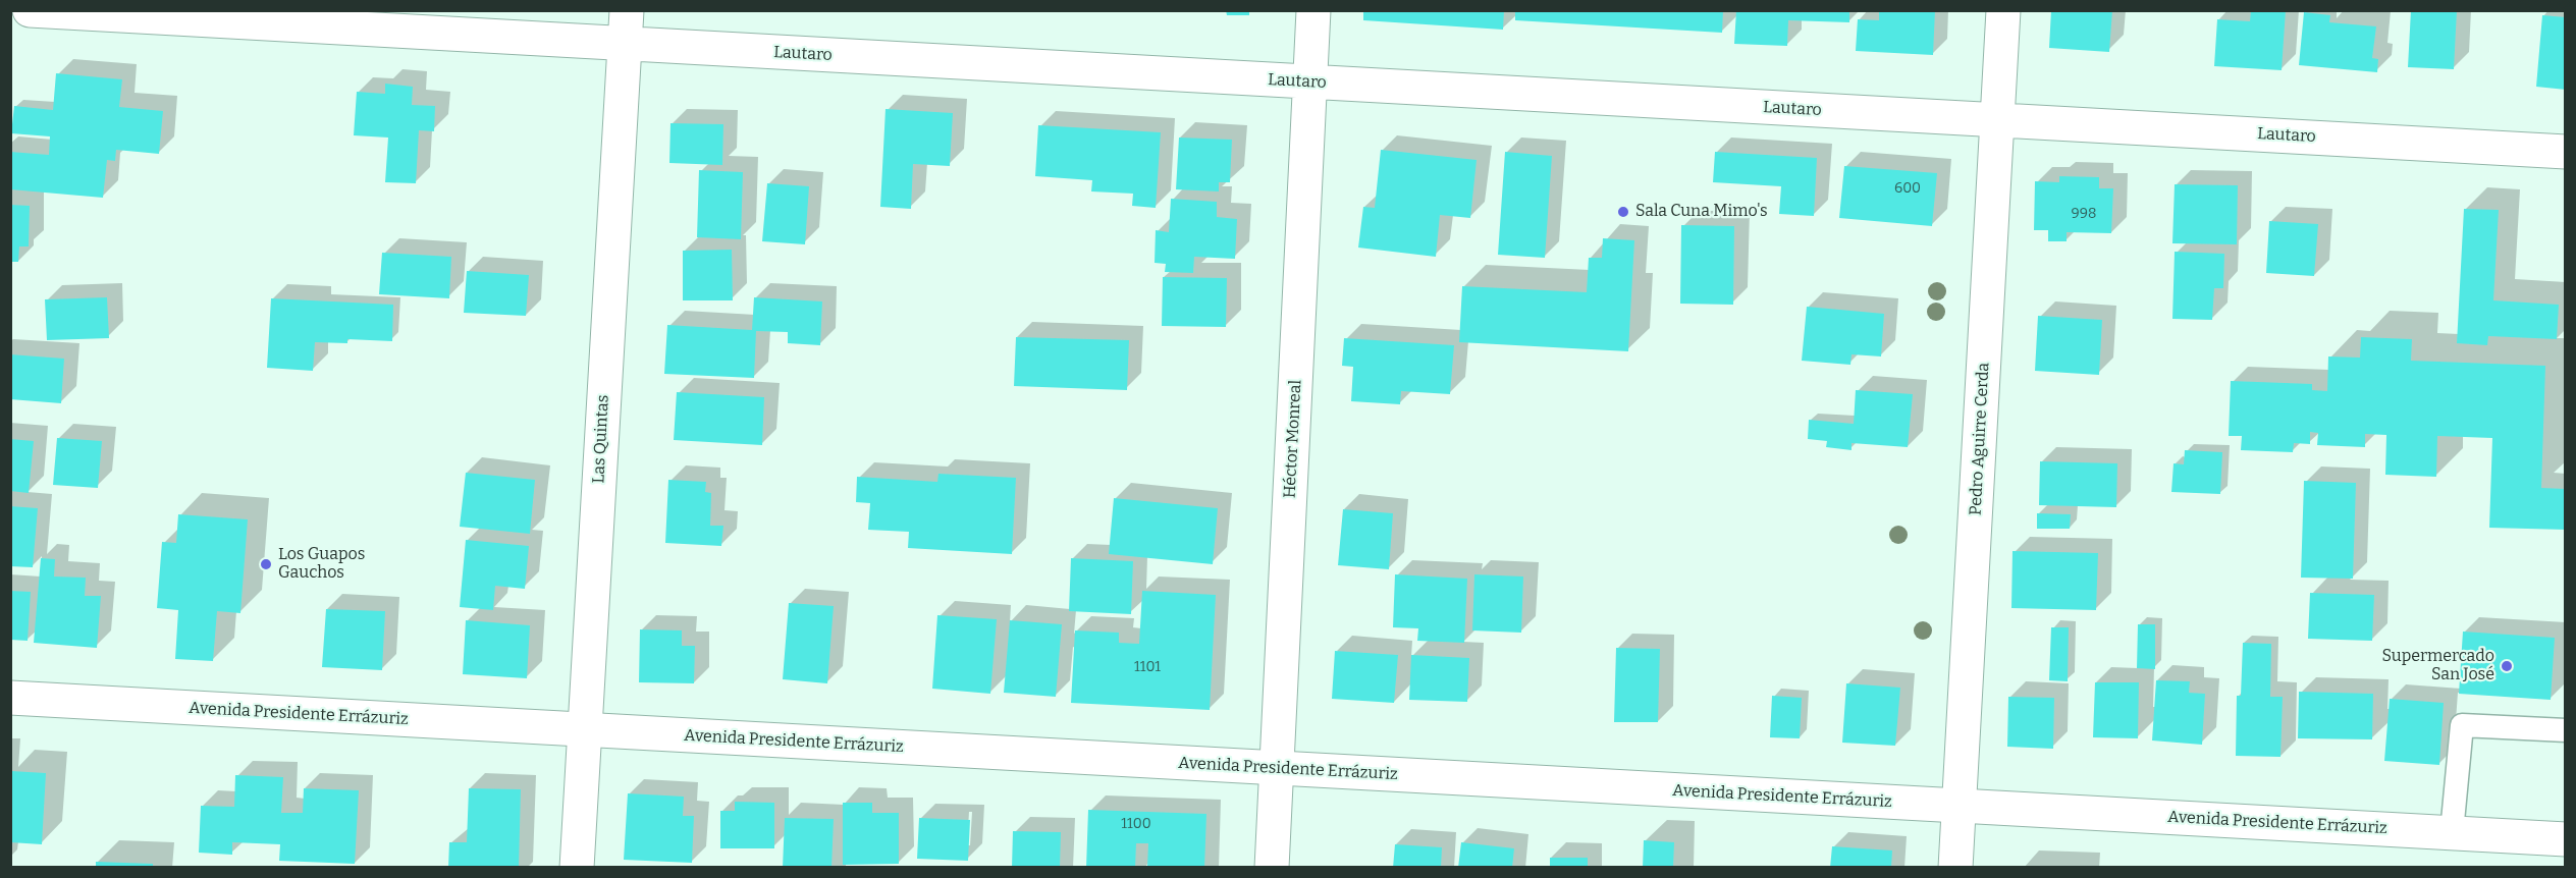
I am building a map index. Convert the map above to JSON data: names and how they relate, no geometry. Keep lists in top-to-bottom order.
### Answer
{
  "streets": {
    "street": [
      "Lautaro",
      "Las Quintas",
      "Héctor Monreal",
      "Pedro Aguirre Cerda",
      "Avenida Presidente Errázuriz"
    ]
  },
  "crossings": [
    ["Lautaro", "Las Quintas"],
    ["Lautaro", "Héctor Monreal"],
    ["Lautaro", "Pedro Aguirre Cerda"],
    ["Las Quintas", "Avenida Presidente Errázuriz"],
    ["Héctor Monreal", "Avenida Presidente Errázuriz"],
    ["Pedro Aguirre Cerda", "Avenida Presidente Errázuriz"]
  ],
  "places": ["Sala Cuna Mimo's", "Los Guapos Gauchos", "Supermercado San José"],
  "house_numbers": [
    "600",
    "998",
    "1101",
    "1100"
  ]
}
